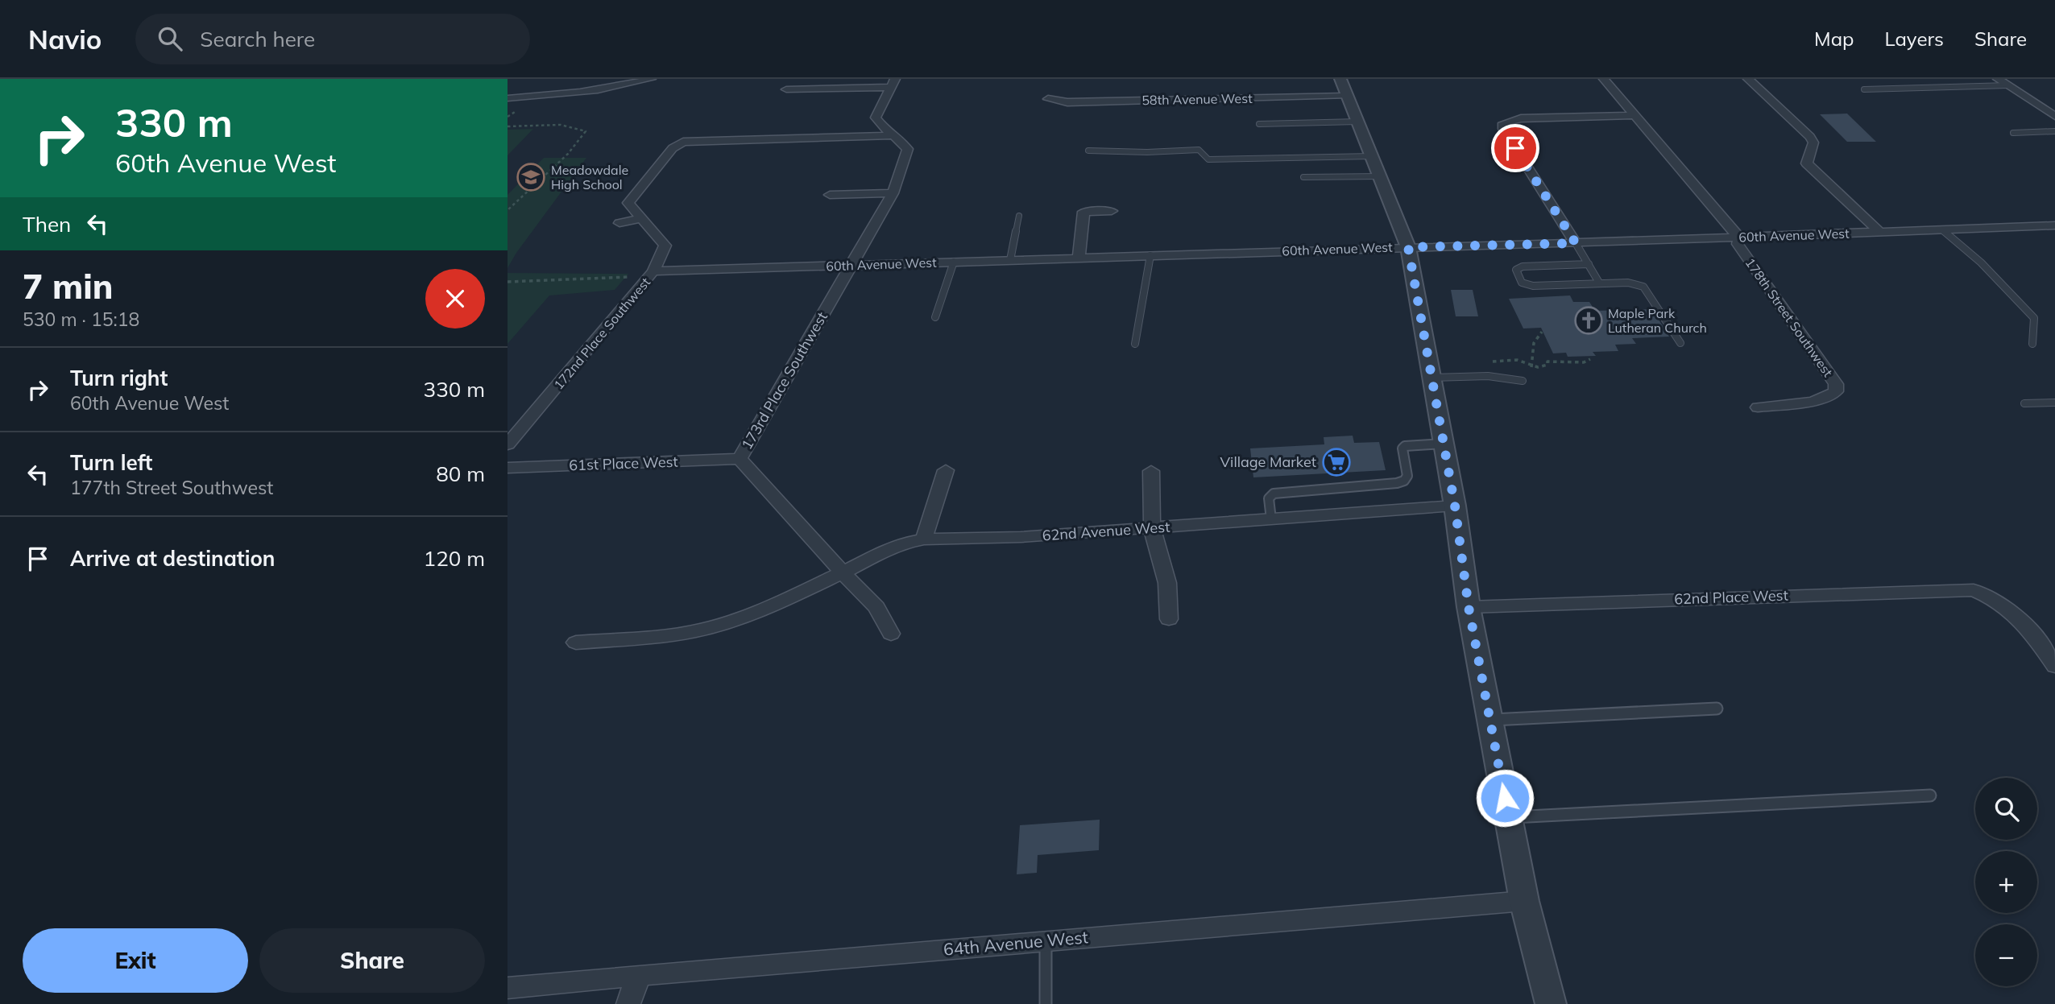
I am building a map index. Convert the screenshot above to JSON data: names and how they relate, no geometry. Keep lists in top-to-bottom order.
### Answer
{
  "streets": {
    "street": [
      "58th Avenue West",
      "60th Avenue West",
      "178th Street Southwest",
      "172nd Place Southwest",
      "173rd Place Southwest",
      "61st Place West",
      "62nd Avenue West",
      "62nd Place West",
      "64th Avenue West"
    ]
  },
  "crossings": [
    ["60th Avenue West", "178th Street Southwest"],
    ["60th Avenue West", "172nd Place Southwest"],
    ["60th Avenue West", "173rd Place Southwest"],
    ["173rd Place Southwest", "61st Place West"],
    ["173rd Place Southwest", "62nd Avenue West"]
  ],
  "places": {
    "school or university": ["Meadowdale High School"],
    "church": ["Maple Park Lutheran Church"],
    "supermarket": ["Village Market"]
  },
  "page": {
    "header": "Navio",
    "search": "Search here",
    "nav": ["Map", "Layers", "Share"],
    "turn": ["330 m", "60th Avenue West"],
    "then": "Then",
    "heading": ["7 min", "530 m · 15:18"],
    "list": [
      {
        "name": "Turn right",
        "note": "60th Avenue West",
        "value": "330 m"
      },
      {
        "name": "Turn left",
        "note": "177th Street Southwest",
        "value": "80 m"
      },
      {
        "name": "Arrive at destination",
        "value": "120 m"
      }
    ],
    "map_buttons": ["+", "−"],
    "buttons": ["Exit", "Share"]
  }
}
